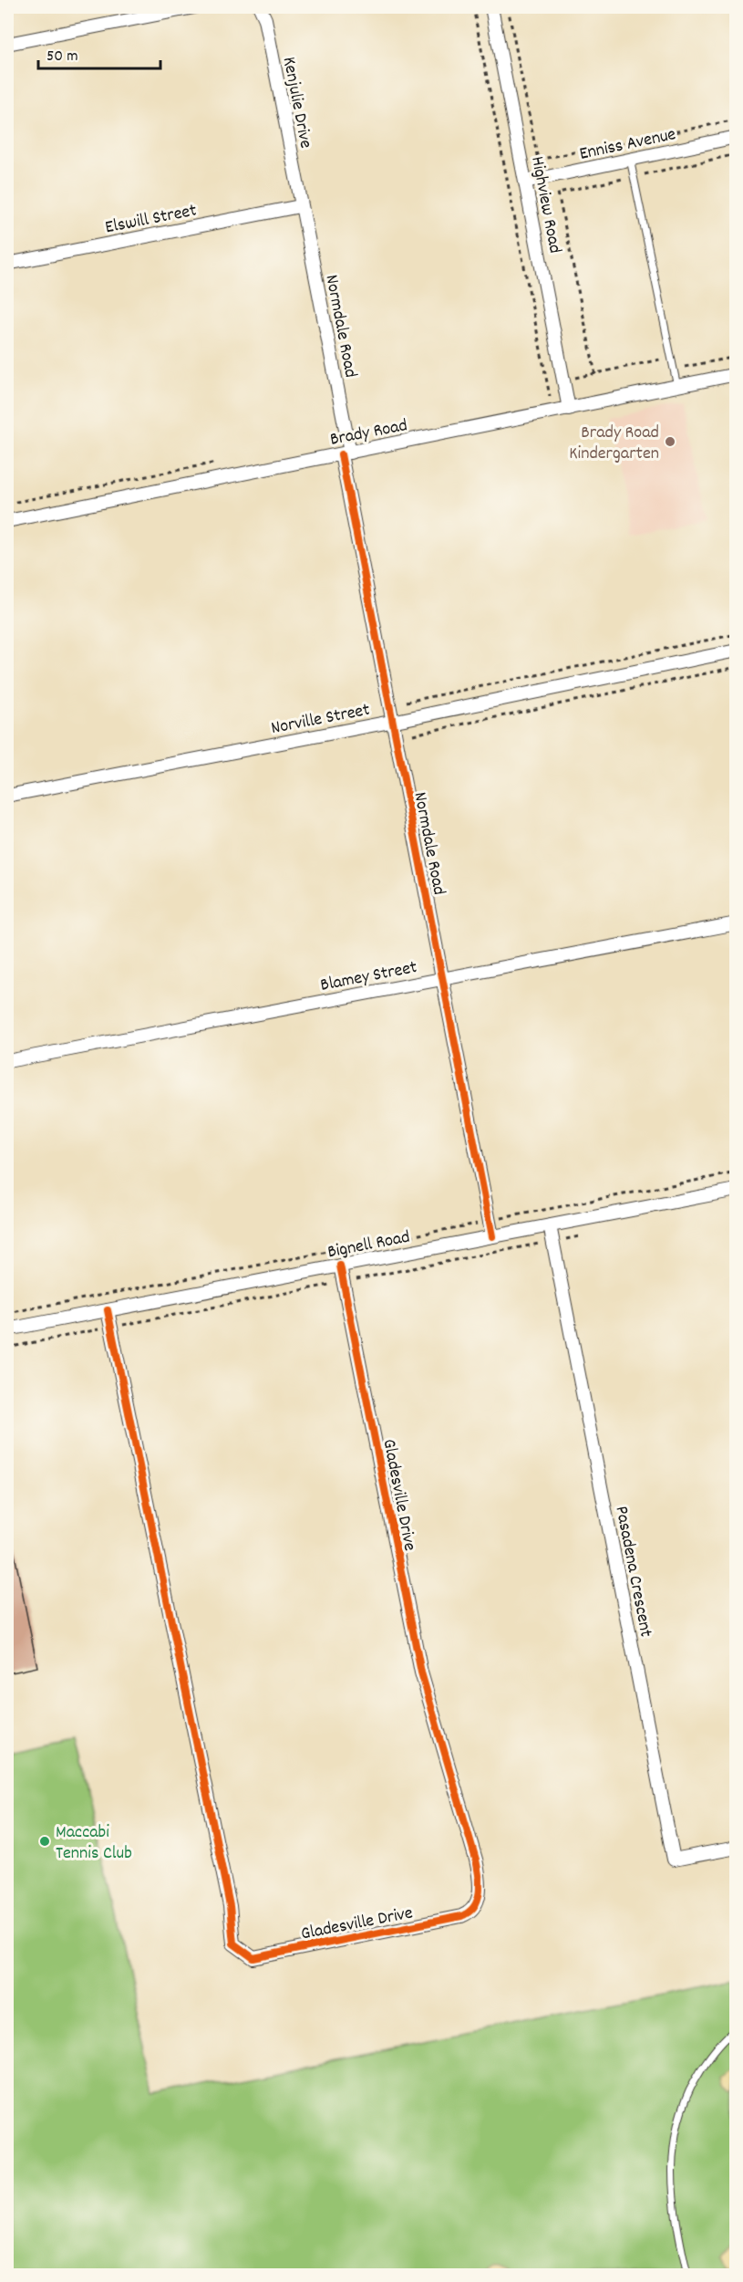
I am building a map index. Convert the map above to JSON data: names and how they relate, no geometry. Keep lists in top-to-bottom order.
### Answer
{
  "streets": {
    "street": [
      "Kenjulie Drive",
      "Enniss Avenue",
      "Highview Road",
      "Elswill Street",
      "Normdale Road",
      "Brady Road",
      "Norville Street",
      "Blamey Street",
      "Bignell Road",
      "Gladesville Drive",
      "Pasadena Crescent"
    ]
  },
  "crossings": [
    ["Kenjulie Drive", "Elswill Street"],
    ["Kenjulie Drive", "Normdale Road"],
    ["Enniss Avenue", "Highview Road"],
    ["Highview Road", "Brady Road"],
    ["Elswill Street", "Normdale Road"],
    ["Normdale Road", "Brady Road"],
    ["Normdale Road", "Norville Street"],
    ["Normdale Road", "Blamey Street"],
    ["Normdale Road", "Bignell Road"],
    ["Bignell Road", "Gladesville Drive"],
    ["Bignell Road", "Pasadena Crescent"]
  ],
  "places": ["Brady Road Kindergarten", "Maccabi Tennis Club"],
  "scale_bar": "50 m"
}
